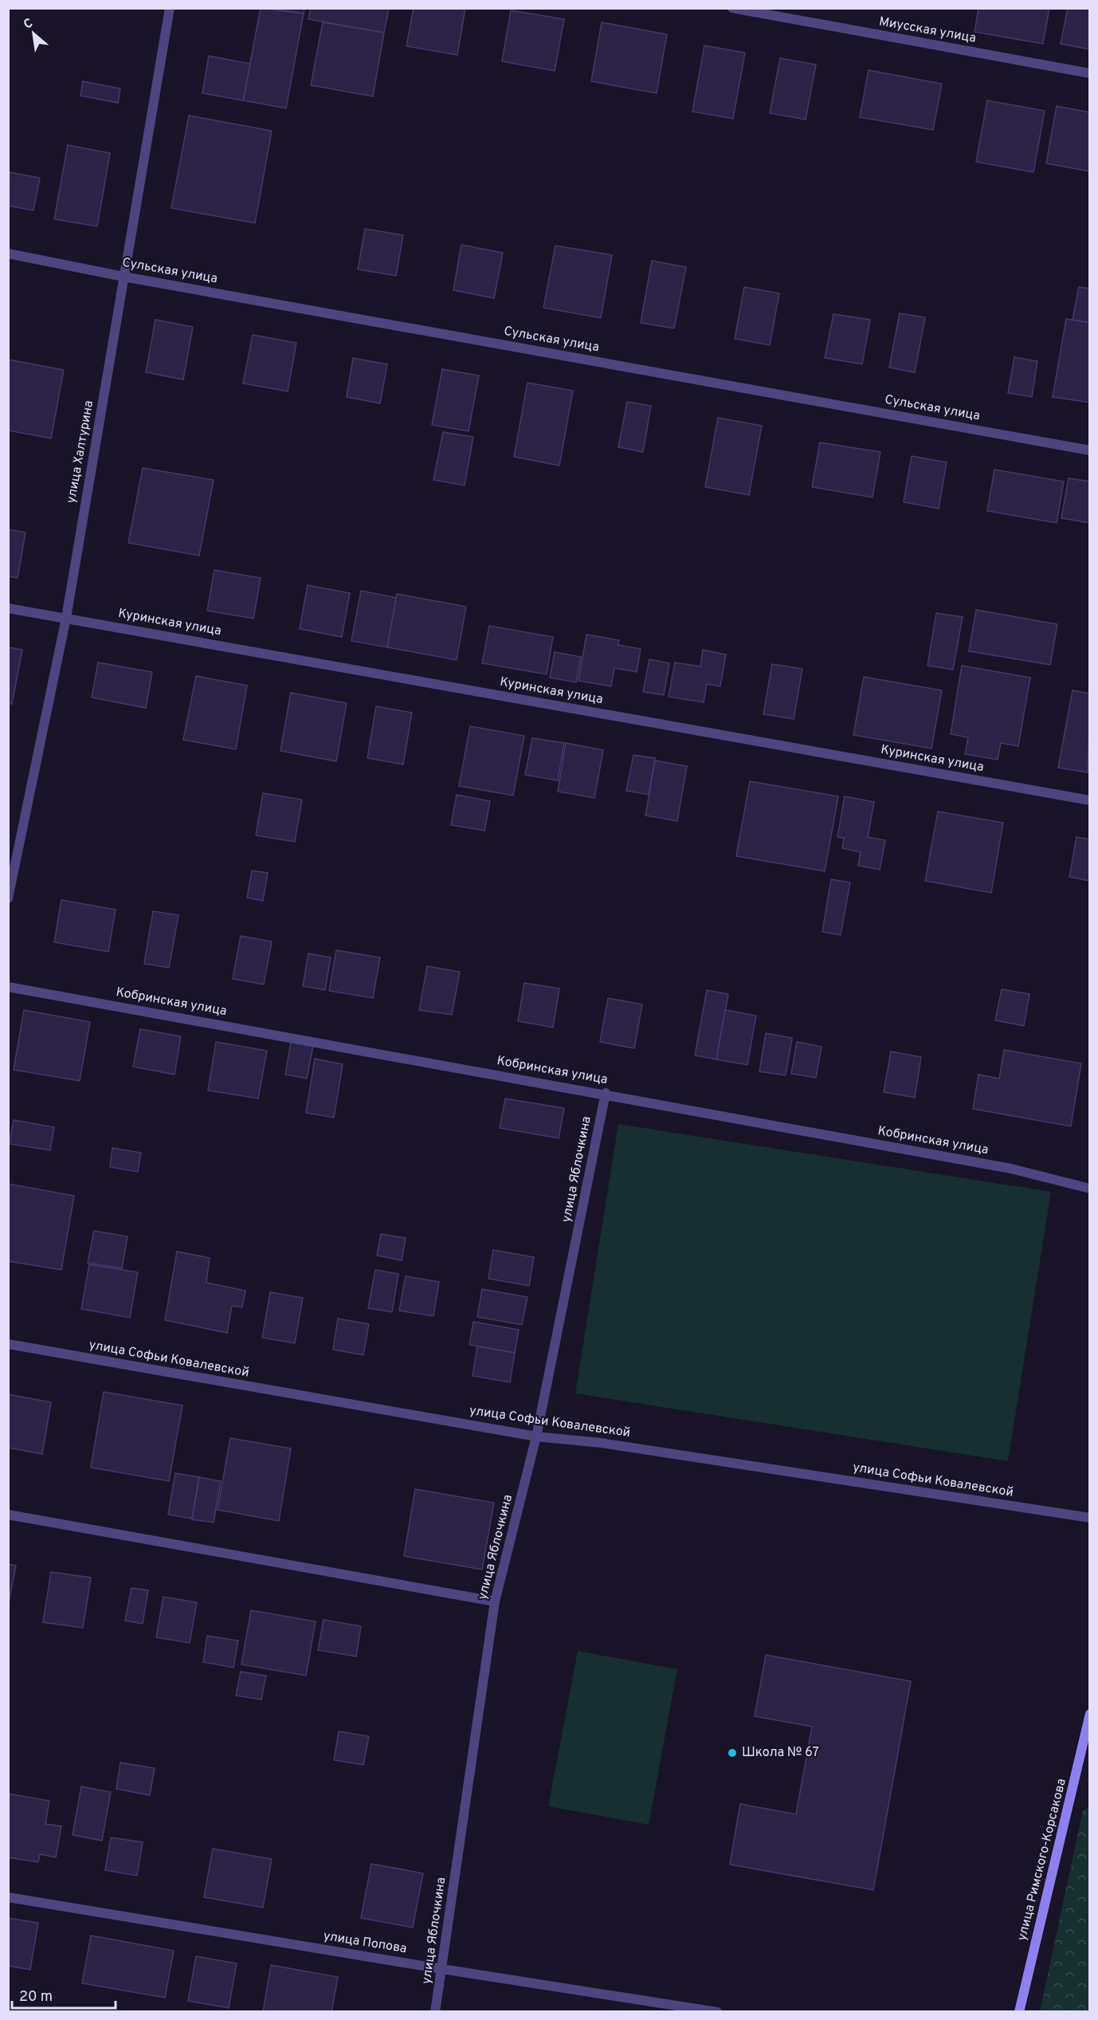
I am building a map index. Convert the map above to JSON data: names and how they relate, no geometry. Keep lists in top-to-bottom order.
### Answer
{
  "streets": {
    "main road": ["улица Римского-Корсакова"],
    "street": [
      "Миусская улица",
      "Сульская улица",
      "улица Халтурина",
      "Куринская улица",
      "Кобринская улица",
      "улица Яблочкина",
      "улица Софьи Ковалевской",
      "улица Попова"
    ]
  },
  "crossings": [
    ["Сульская улица", "улица Халтурина"],
    ["улица Халтурина", "Куринская улица"],
    ["Кобринская улица", "улица Яблочкина"],
    ["улица Яблочкина", "улица Софьи Ковалевской"],
    ["улица Яблочкина", "улица Попова"]
  ],
  "places": ["Школа № 67"],
  "scale_bar": "20 m",
  "north": "top left"
}
